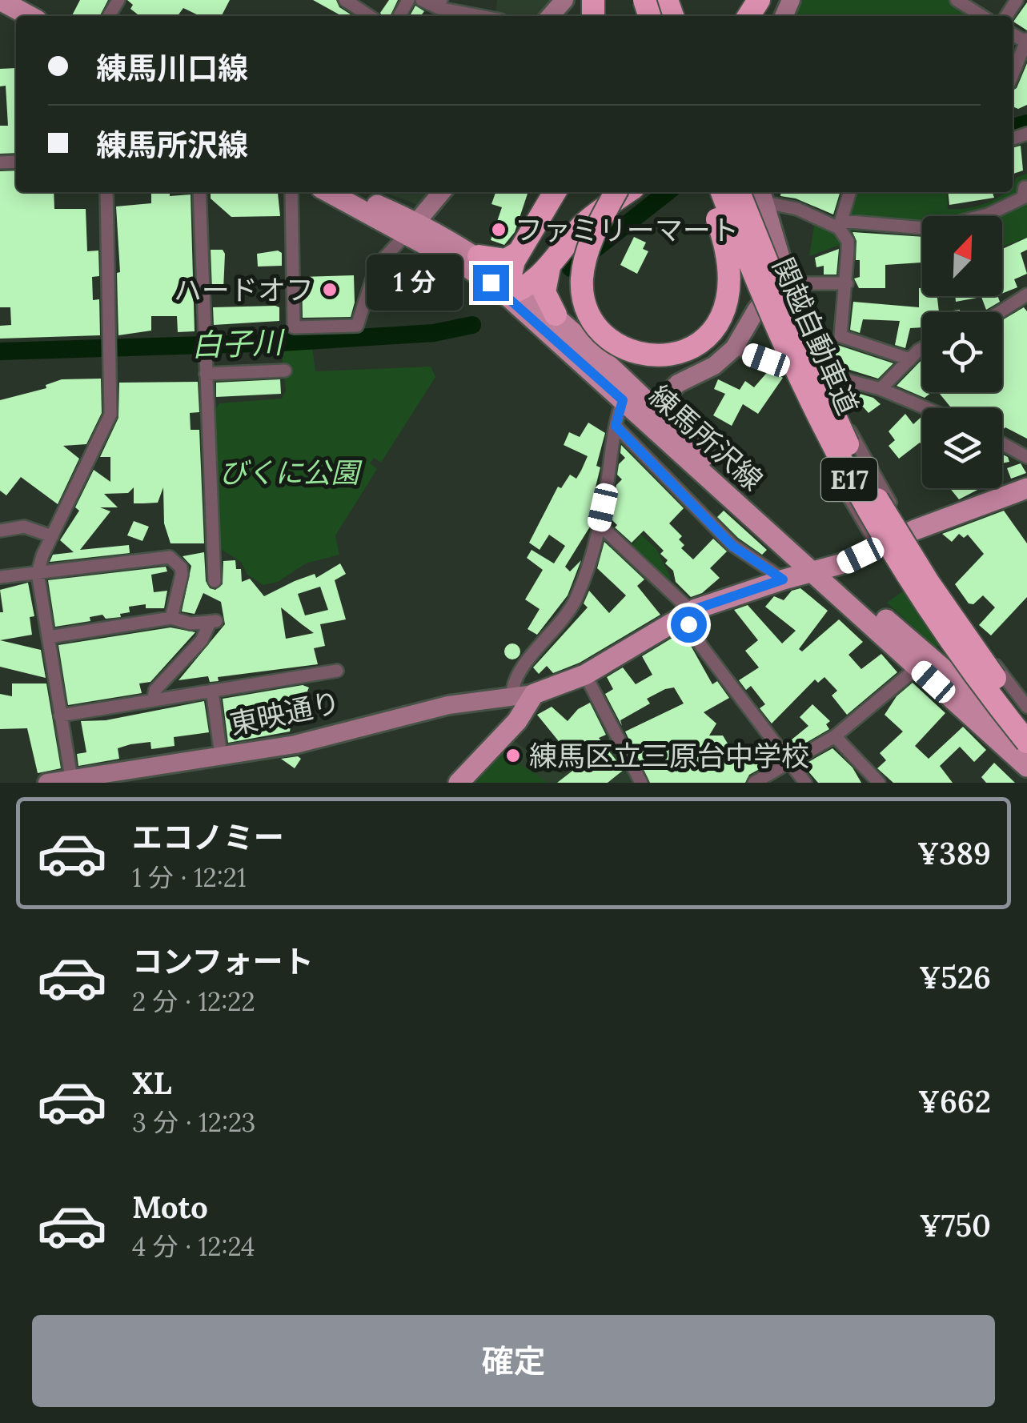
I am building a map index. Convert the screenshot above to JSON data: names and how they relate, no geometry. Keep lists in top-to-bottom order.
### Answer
{
  "streets": {
    "highway": ["関越自動車道", "E17"],
    "main road": ["練馬所沢線"],
    "street": ["東映通り"]
  },
  "crossings": [
    ["関越自動車道", "練馬所沢線"]
  ],
  "water": ["白子川"],
  "parks": ["びくに公園"],
  "places": ["ファミリーマート", "ハードオフ", "練馬区立三原台中学校"],
  "north": "top right",
  "page": {
    "banner": ["練馬川口線", "練馬所沢線"],
    "bubble": "1 分",
    "list": [
      {
        "name": "エコノミー",
        "note": "1 分 · 12:21",
        "value": "¥389"
      },
      {
        "name": "コンフォート",
        "note": "2 分 · 12:22",
        "value": "¥526"
      },
      {
        "name": "XL",
        "note": "3 分 · 12:23",
        "value": "¥662"
      },
      {
        "name": "Moto",
        "note": "4 分 · 12:24",
        "value": "¥750"
      }
    ],
    "buttons": "確定"
  }
}
